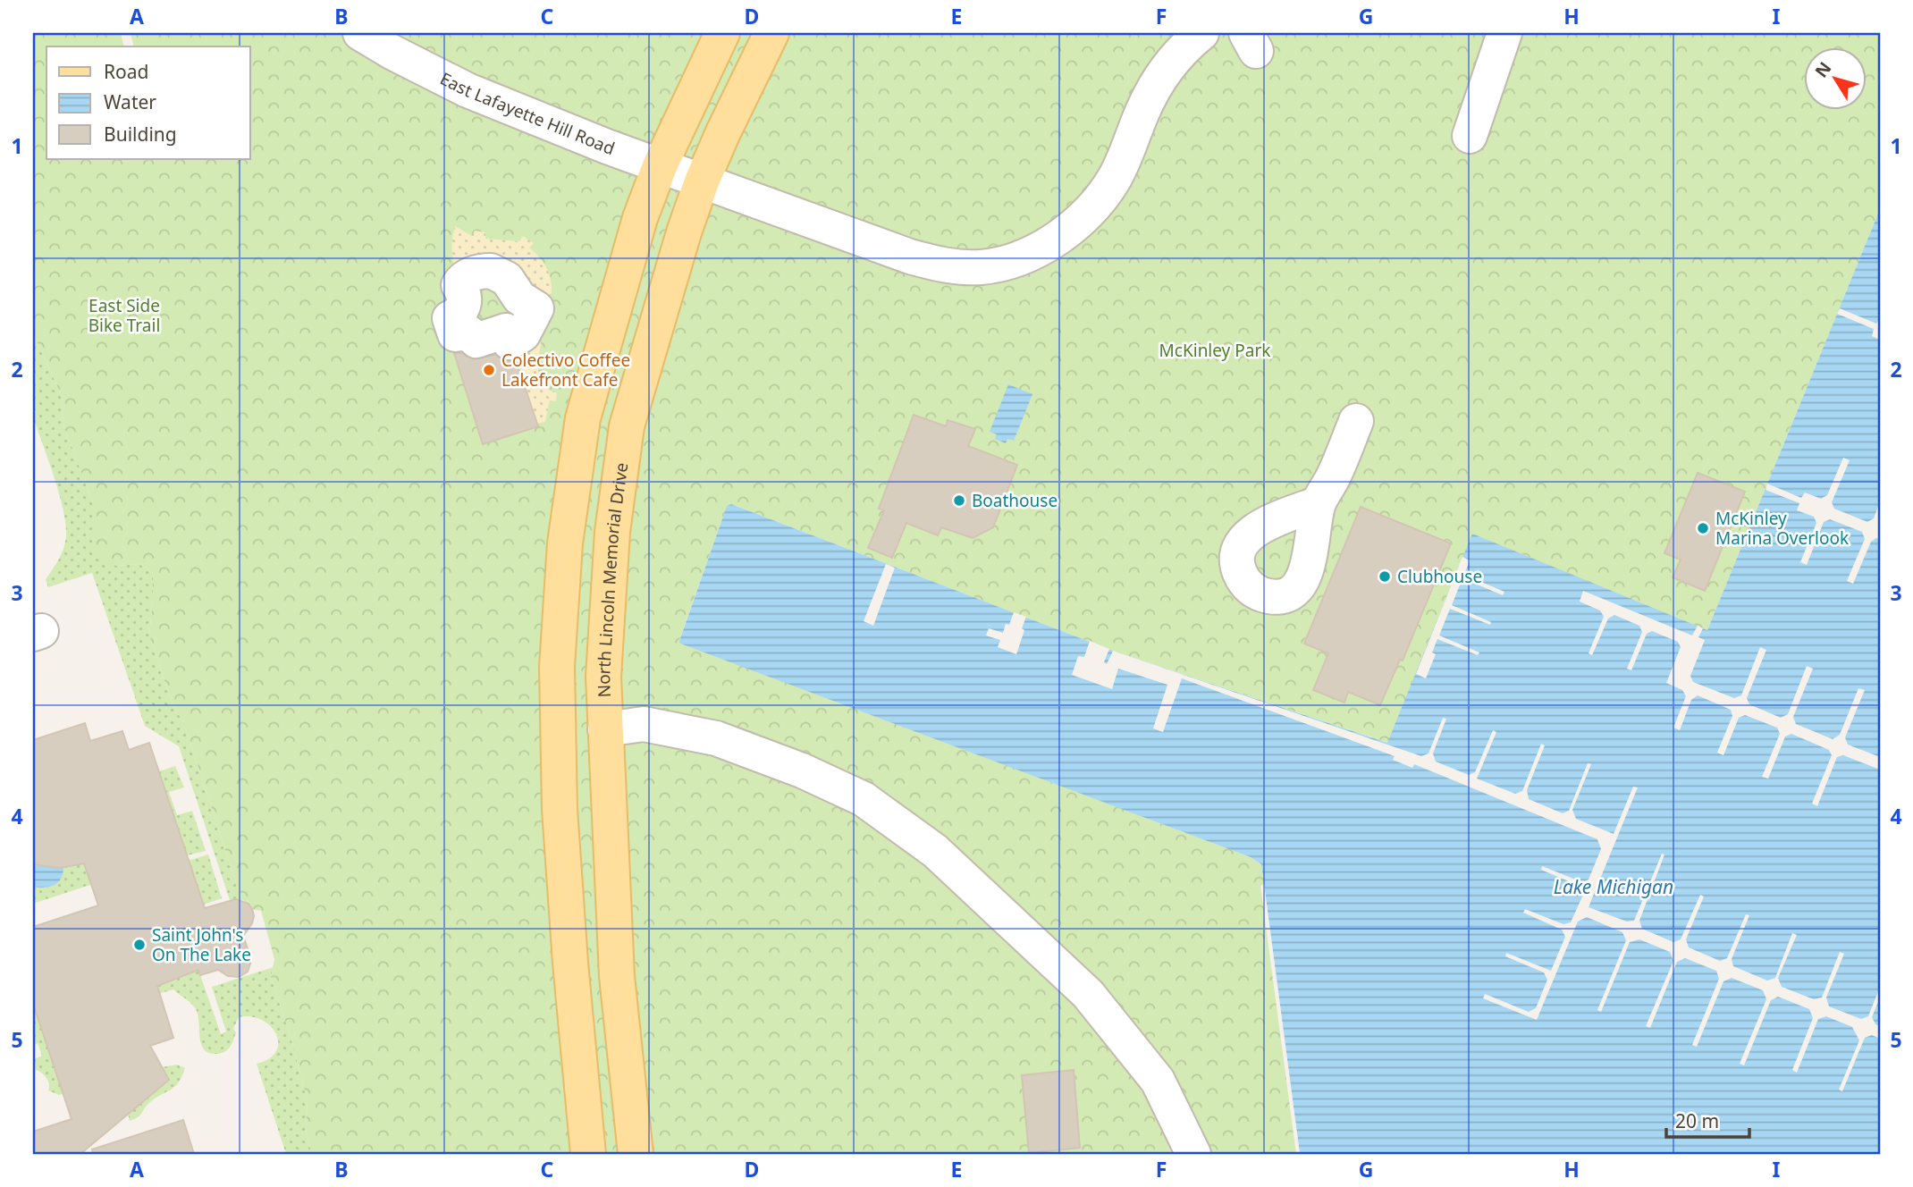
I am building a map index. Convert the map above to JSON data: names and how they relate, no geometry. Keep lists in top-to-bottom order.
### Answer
{
  "streets": {
    "main road": ["North Lincoln Memorial Drive"],
    "street": ["East Lafayette Hill Road"]
  },
  "crossings": [
    ["East Lafayette Hill Road", "North Lincoln Memorial Drive"]
  ],
  "water": ["Lake Michigan"],
  "parks": ["East Side Bike Trail", "McKinley Park"],
  "places": [
    "Colectivo Coffee Lakefront Cafe",
    "Boathouse",
    "McKinley Marina Overlook",
    "Clubhouse",
    "Saint John's On The Lake"
  ],
  "legend": ["Road", "Water", "Building"],
  "scale_bar": "20 m",
  "north": "top left",
  "grid": {
    "columns": [
      "A",
      "B",
      "C",
      "D",
      "E",
      "F",
      "G",
      "H",
      "I"
    ],
    "rows": [
      "1",
      "2",
      "3",
      "4",
      "5"
    ]
  }
}
